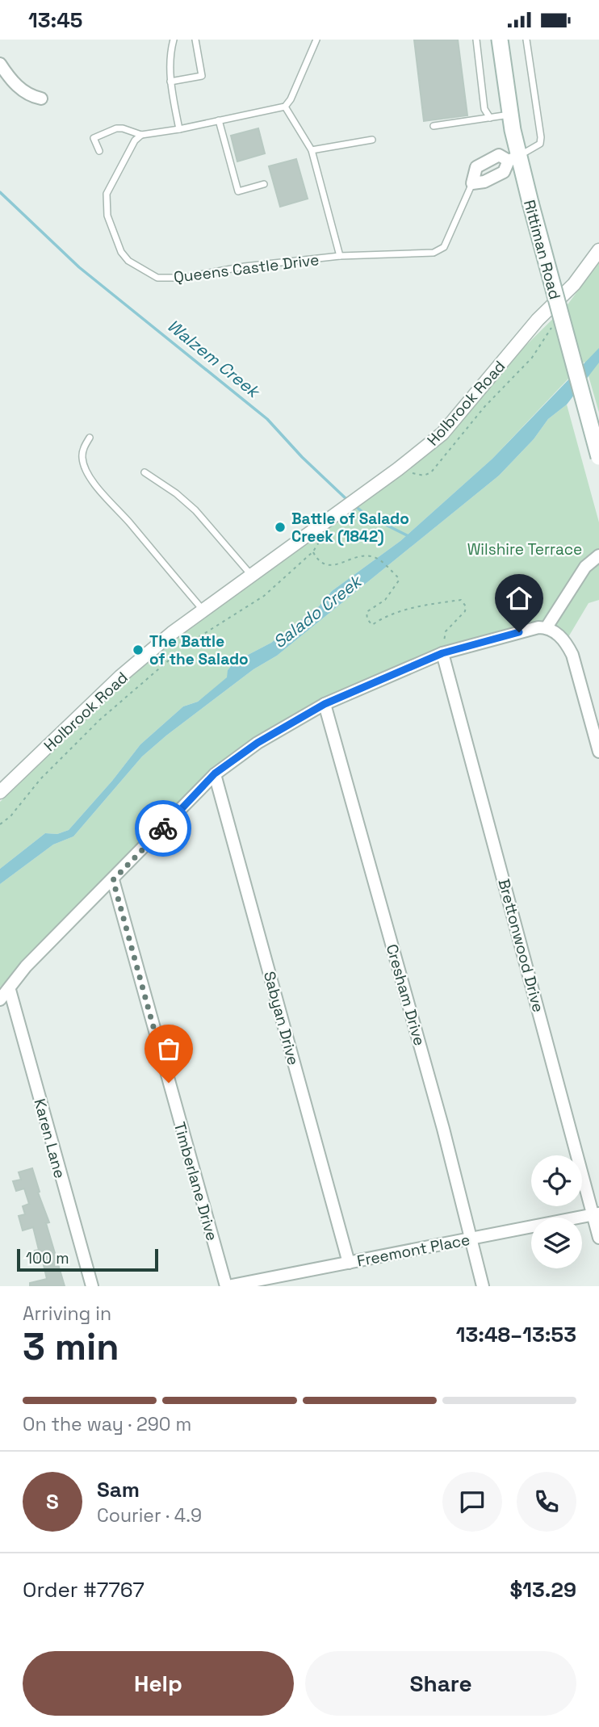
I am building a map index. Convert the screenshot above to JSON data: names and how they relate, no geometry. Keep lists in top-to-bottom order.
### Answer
{
  "streets": {
    "main road": ["Rittiman Road"],
    "street": [
      "Queens Castle Drive",
      "Holbrook Road",
      "Brettonwood Drive",
      "Cresham Drive",
      "Sabyan Drive",
      "Karen Lane",
      "Timberlane Drive",
      "Freemont Place"
    ]
  },
  "crossings": [
    ["Rittiman Road", "Queens Castle Drive"],
    ["Brettonwood Drive", "Freemont Place"],
    ["Cresham Drive", "Freemont Place"],
    ["Sabyan Drive", "Freemont Place"],
    ["Timberlane Drive", "Freemont Place"]
  ],
  "water": ["Walzem Creek", "Salado Creek"],
  "parks": ["Wilshire Terrace"],
  "places": ["Battle of Salado Creek (1842)", "The Battle of the Salado"],
  "scale_bar": "100 m",
  "page": {
    "status": "13:45",
    "scale": "100 m",
    "heading": ["3 min", "Arriving in", "13:48–13:53"],
    "panel": [
      "Sam",
      "Courier · 4.9",
      "Order #7767",
      "$13.29"
    ],
    "bar": "On the way · 290 m",
    "round": "S",
    "buttons": ["Help", "Share"]
  }
}
